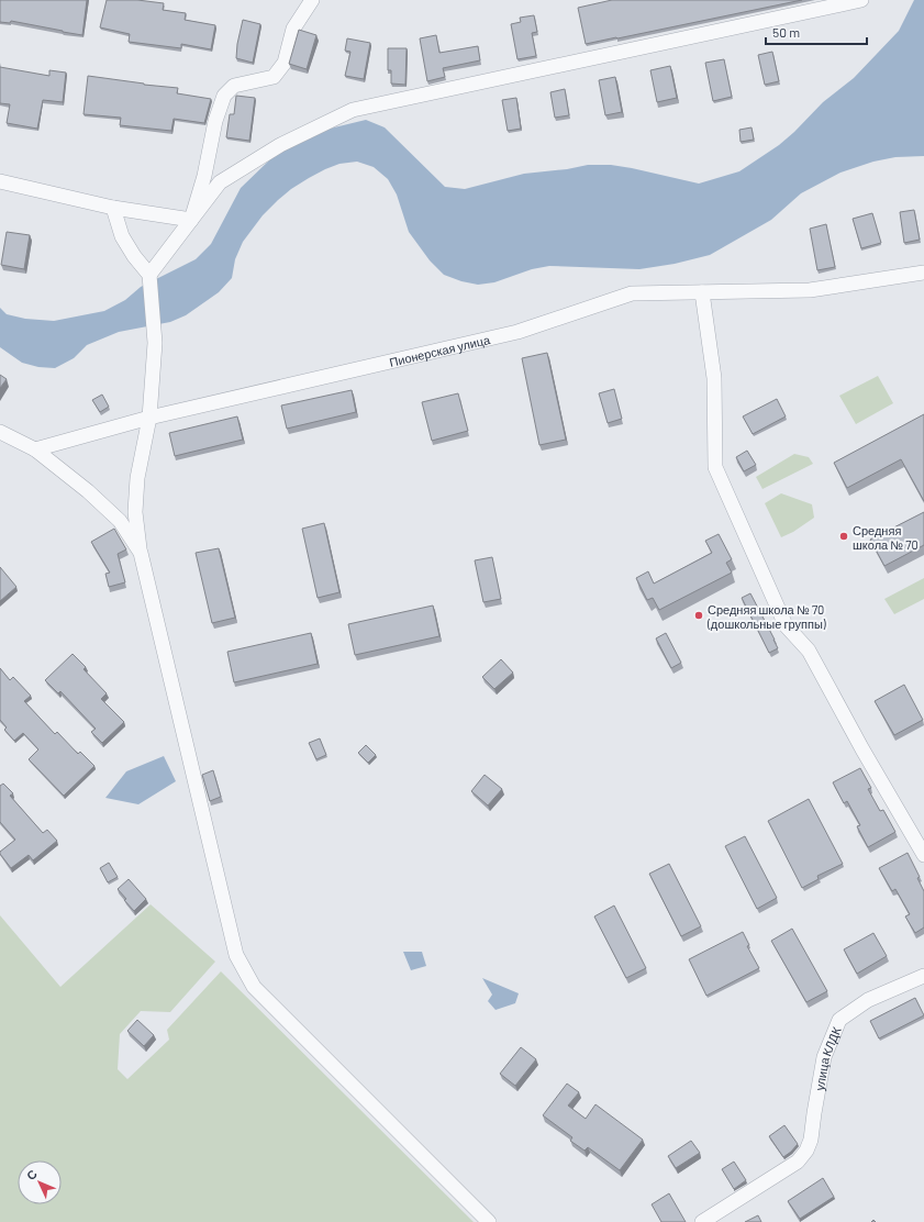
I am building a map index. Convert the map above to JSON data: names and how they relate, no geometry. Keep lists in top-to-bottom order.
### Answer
{
  "streets": {
    "street": ["Пионерская улица", "улица КЛДК"]
  },
  "places": ["Средняя школа № 70", "Средняя школа № 70 (дошкольные группы)"],
  "scale_bar": "50 m",
  "north": "top left"
}
